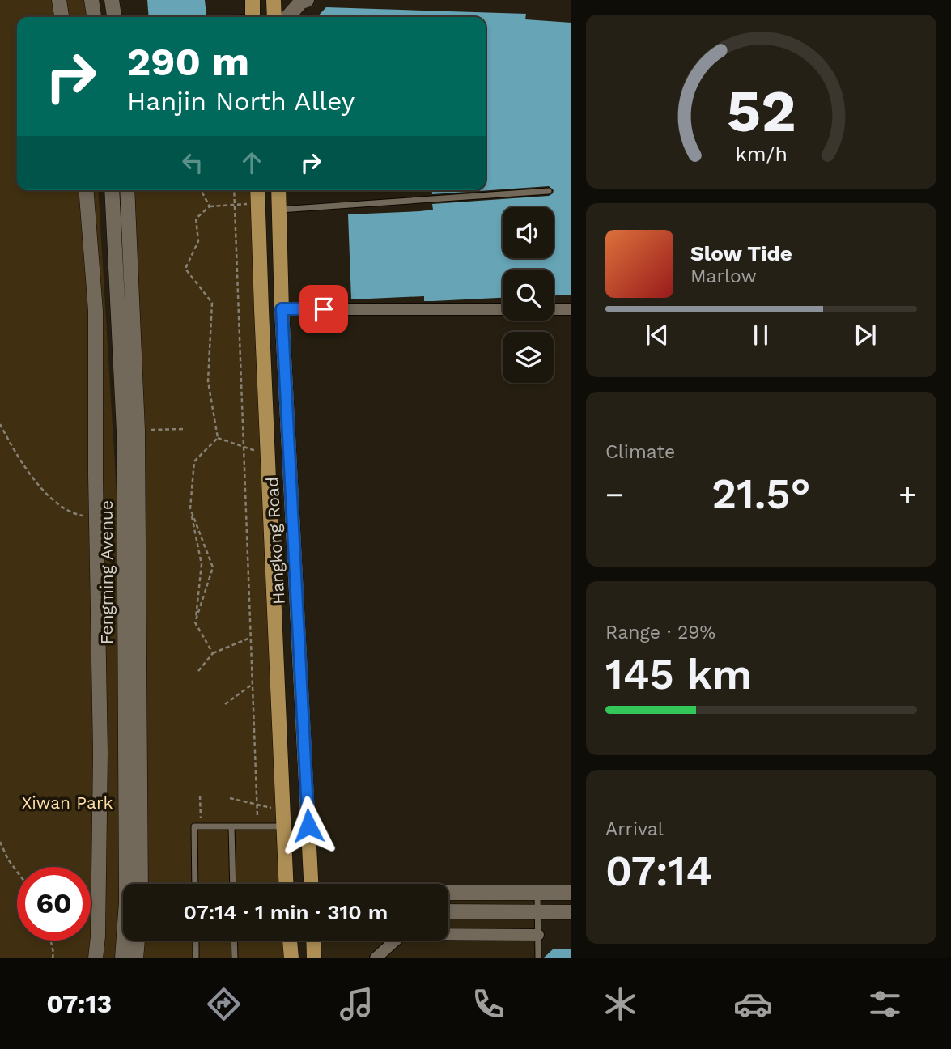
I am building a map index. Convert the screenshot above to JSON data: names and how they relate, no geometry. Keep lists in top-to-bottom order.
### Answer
{
  "streets": {
    "main road": ["Hangkong Road", "Fengming Avenue"]
  },
  "parks": ["Xiwan Park"],
  "page": {
    "turn": ["290 m", "Hanjin North Alley"],
    "song": ["Slow Tide", "Marlow"],
    "tile": [
      "Climate",
      ["Range · 29%", "145 km"],
      ["Arrival", "07:14"]
    ],
    "heat": ["−", "21.5°", "+"],
    "limit": "60",
    "trip": "07:14 · 1 min · 310 m",
    "tabs": "07:13",
    "gauge": ["52", "km/h"]
  }
}
